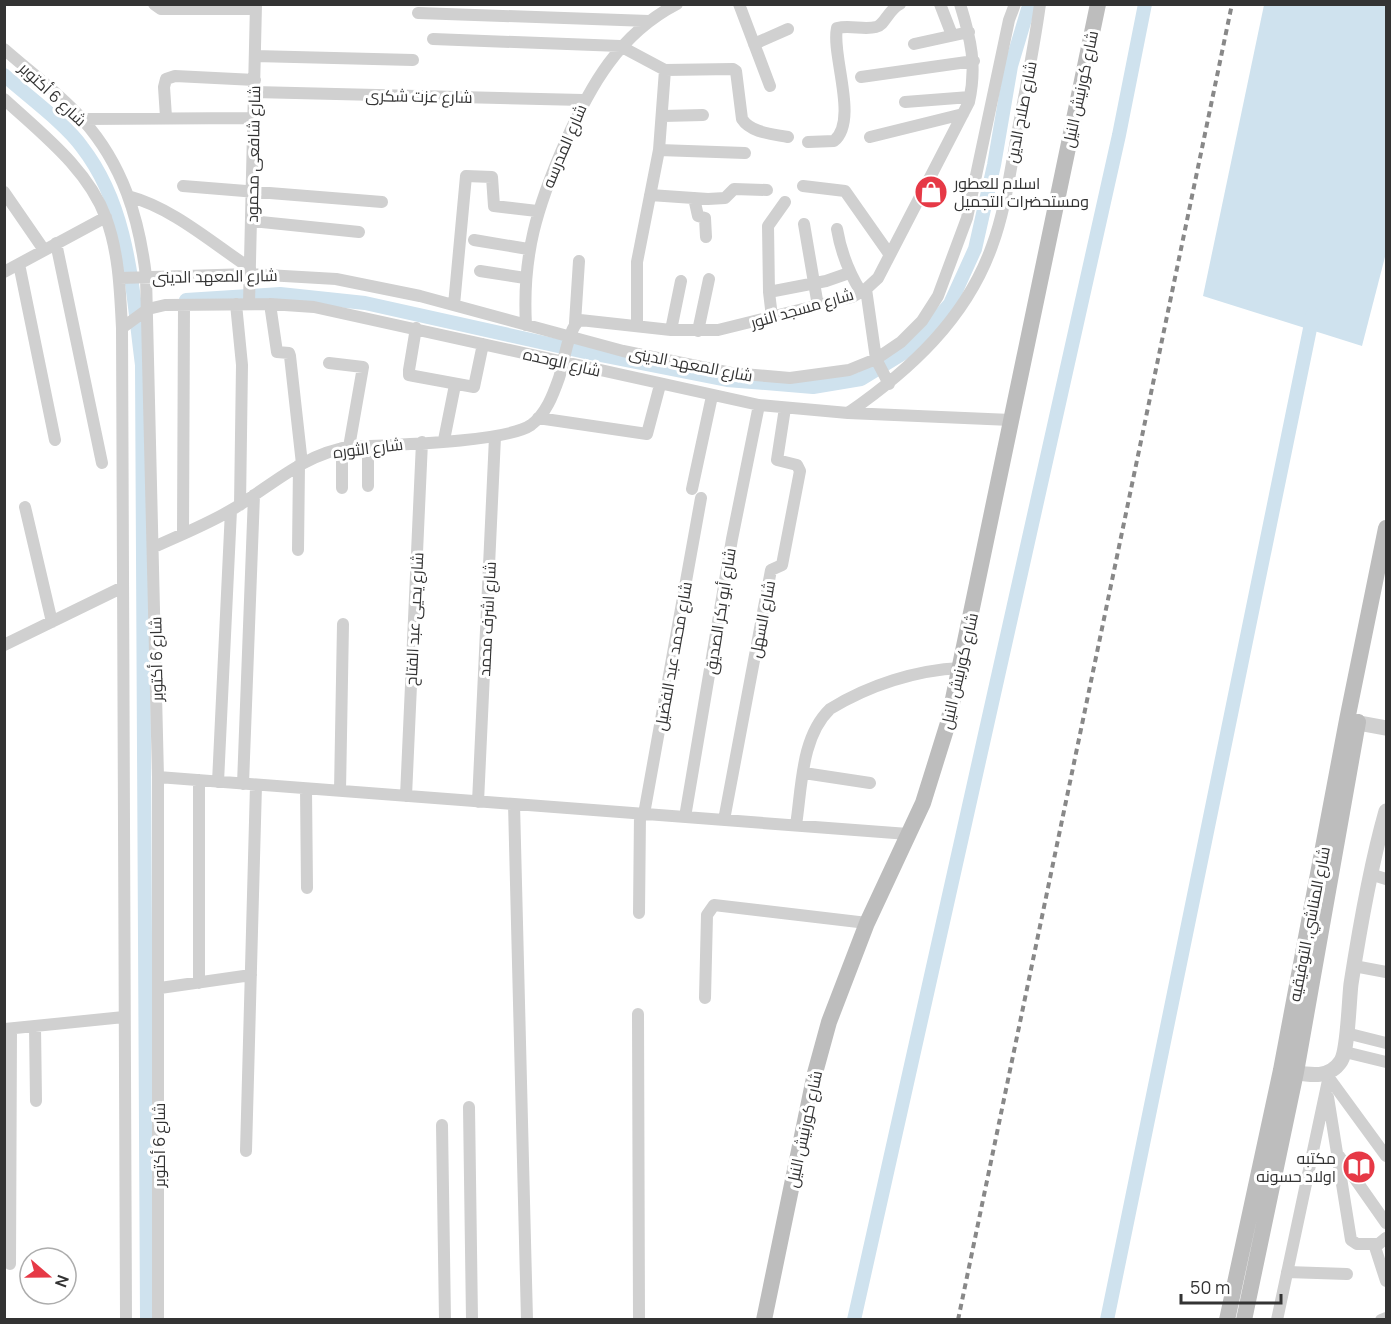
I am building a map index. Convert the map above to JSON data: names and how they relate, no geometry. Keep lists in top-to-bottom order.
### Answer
{
  "streets": {
    "main road": ["شارع كورنيش النيل", "شارع المناشي, التوفيقيه"],
    "street": [
      "شارع 6 أكتوبر",
      "شارع عزت شكرى",
      "شارع صلاح الدين",
      "شارع المدرسه",
      "شارع شافعى محمود",
      "شارع المعهد الدينى",
      "شارع مسجد النور",
      "شارع الوحده",
      "شارع الثوره",
      "شارع أبو بكر الصديق",
      "شارع يحيى عبد الفتاح",
      "شارع اشرف محمد",
      "شارع السهل",
      "شارع محمد عبد الفضيل"
    ]
  },
  "crossings": [
    ["شارع كورنيش النيل", "شارع الوحده"],
    ["شارع 6 أكتوبر", "شارع المعهد الدينى"],
    ["شارع 6 أكتوبر", "شارع الوحده"],
    ["شارع 6 أكتوبر", "شارع الثوره"],
    ["شارع عزت شكرى", "شارع المدرسه"],
    ["شارع عزت شكرى", "شارع شافعى محمود"],
    ["شارع صلاح الدين", "شارع الوحده"],
    ["شارع المدرسه", "شارع المعهد الدينى"],
    ["شارع شافعى محمود", "شارع المعهد الدينى"],
    ["شارع شافعى محمود", "شارع الوحده"],
    ["شارع الوحده", "شارع الثوره"],
    ["شارع الوحده", "شارع أبو بكر الصديق"],
    ["شارع الوحده", "شارع السهل"],
    ["شارع الثوره", "شارع يحيى عبد الفتاح"],
    ["شارع الثوره", "شارع اشرف محمد"]
  ],
  "places": {
    "shop": ["اسلام للعطور ومستحضرات التجميل"],
    "library": ["مكتبه اولاد حسونه"]
  },
  "scale_bar": "50 m",
  "north": "right"
}
